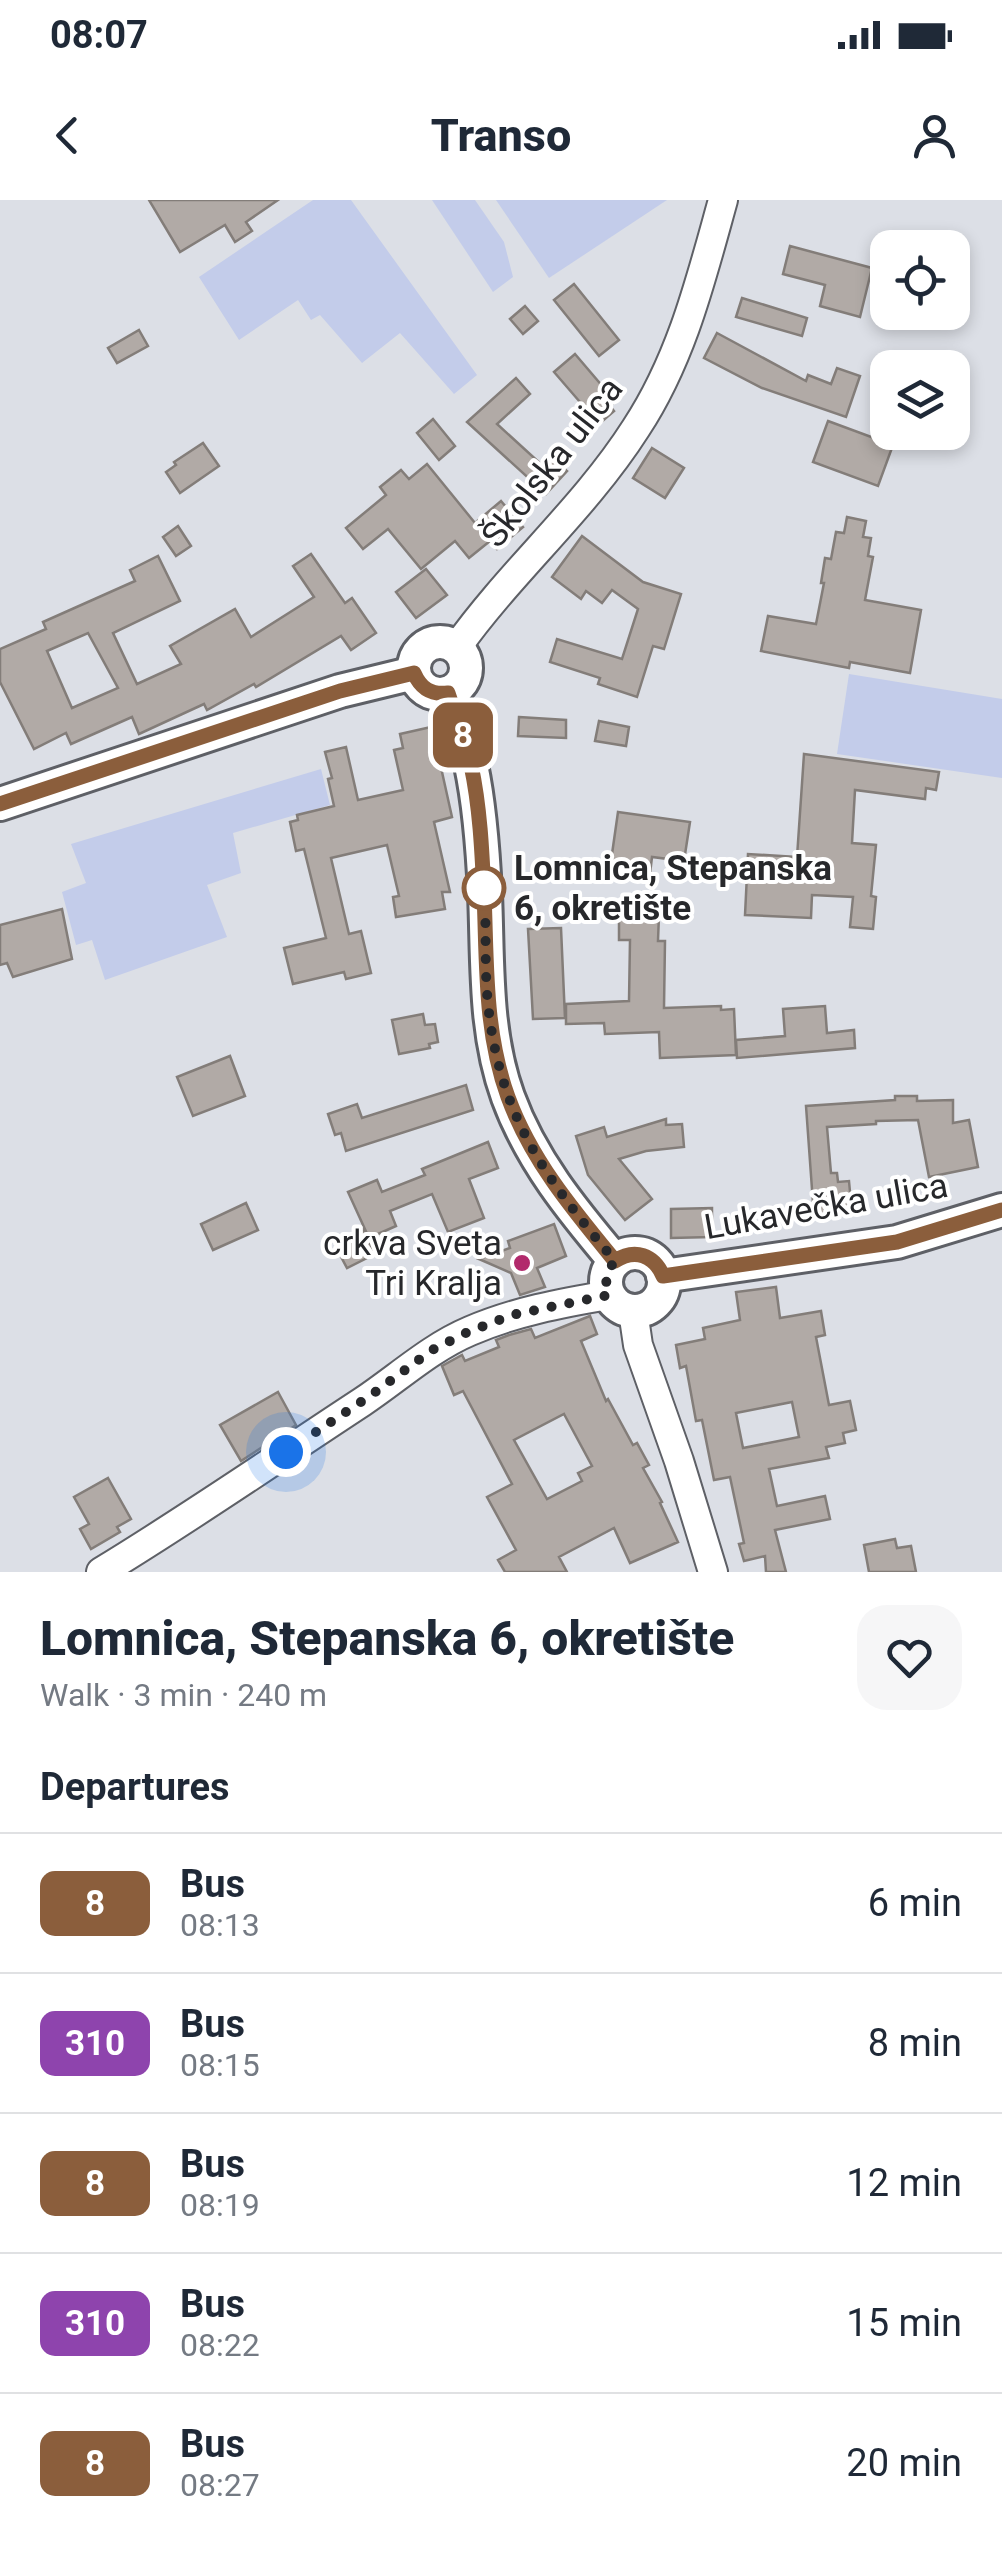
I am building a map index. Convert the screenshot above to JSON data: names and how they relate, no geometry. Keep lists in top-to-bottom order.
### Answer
{
  "streets": {
    "street": ["Školska ulica", "Lukavečka ulica"]
  },
  "places": ["Lomnica, Stepanska 6, okretište", "crkva Sveta Tri Kralja"],
  "lines": ["bus line 8"],
  "page": {
    "status": "08:07",
    "header": "Transo",
    "on_map": "8",
    "heading": [
      ["Lomnica, Stepanska 6, okretište", "Walk · 3 min · 240 m"],
      "Departures"
    ],
    "list": [
      {
        "mark": "8",
        "name": "Bus",
        "note": "08:13",
        "value": "6 min"
      },
      {
        "mark": "310",
        "name": "Bus",
        "note": "08:15",
        "value": "8 min"
      },
      {
        "mark": "8",
        "name": "Bus",
        "note": "08:19",
        "value": "12 min"
      },
      {
        "mark": "310",
        "name": "Bus",
        "note": "08:22",
        "value": "15 min"
      },
      {
        "mark": "8",
        "name": "Bus",
        "note": "08:27",
        "value": "20 min"
      }
    ]
  }
}
